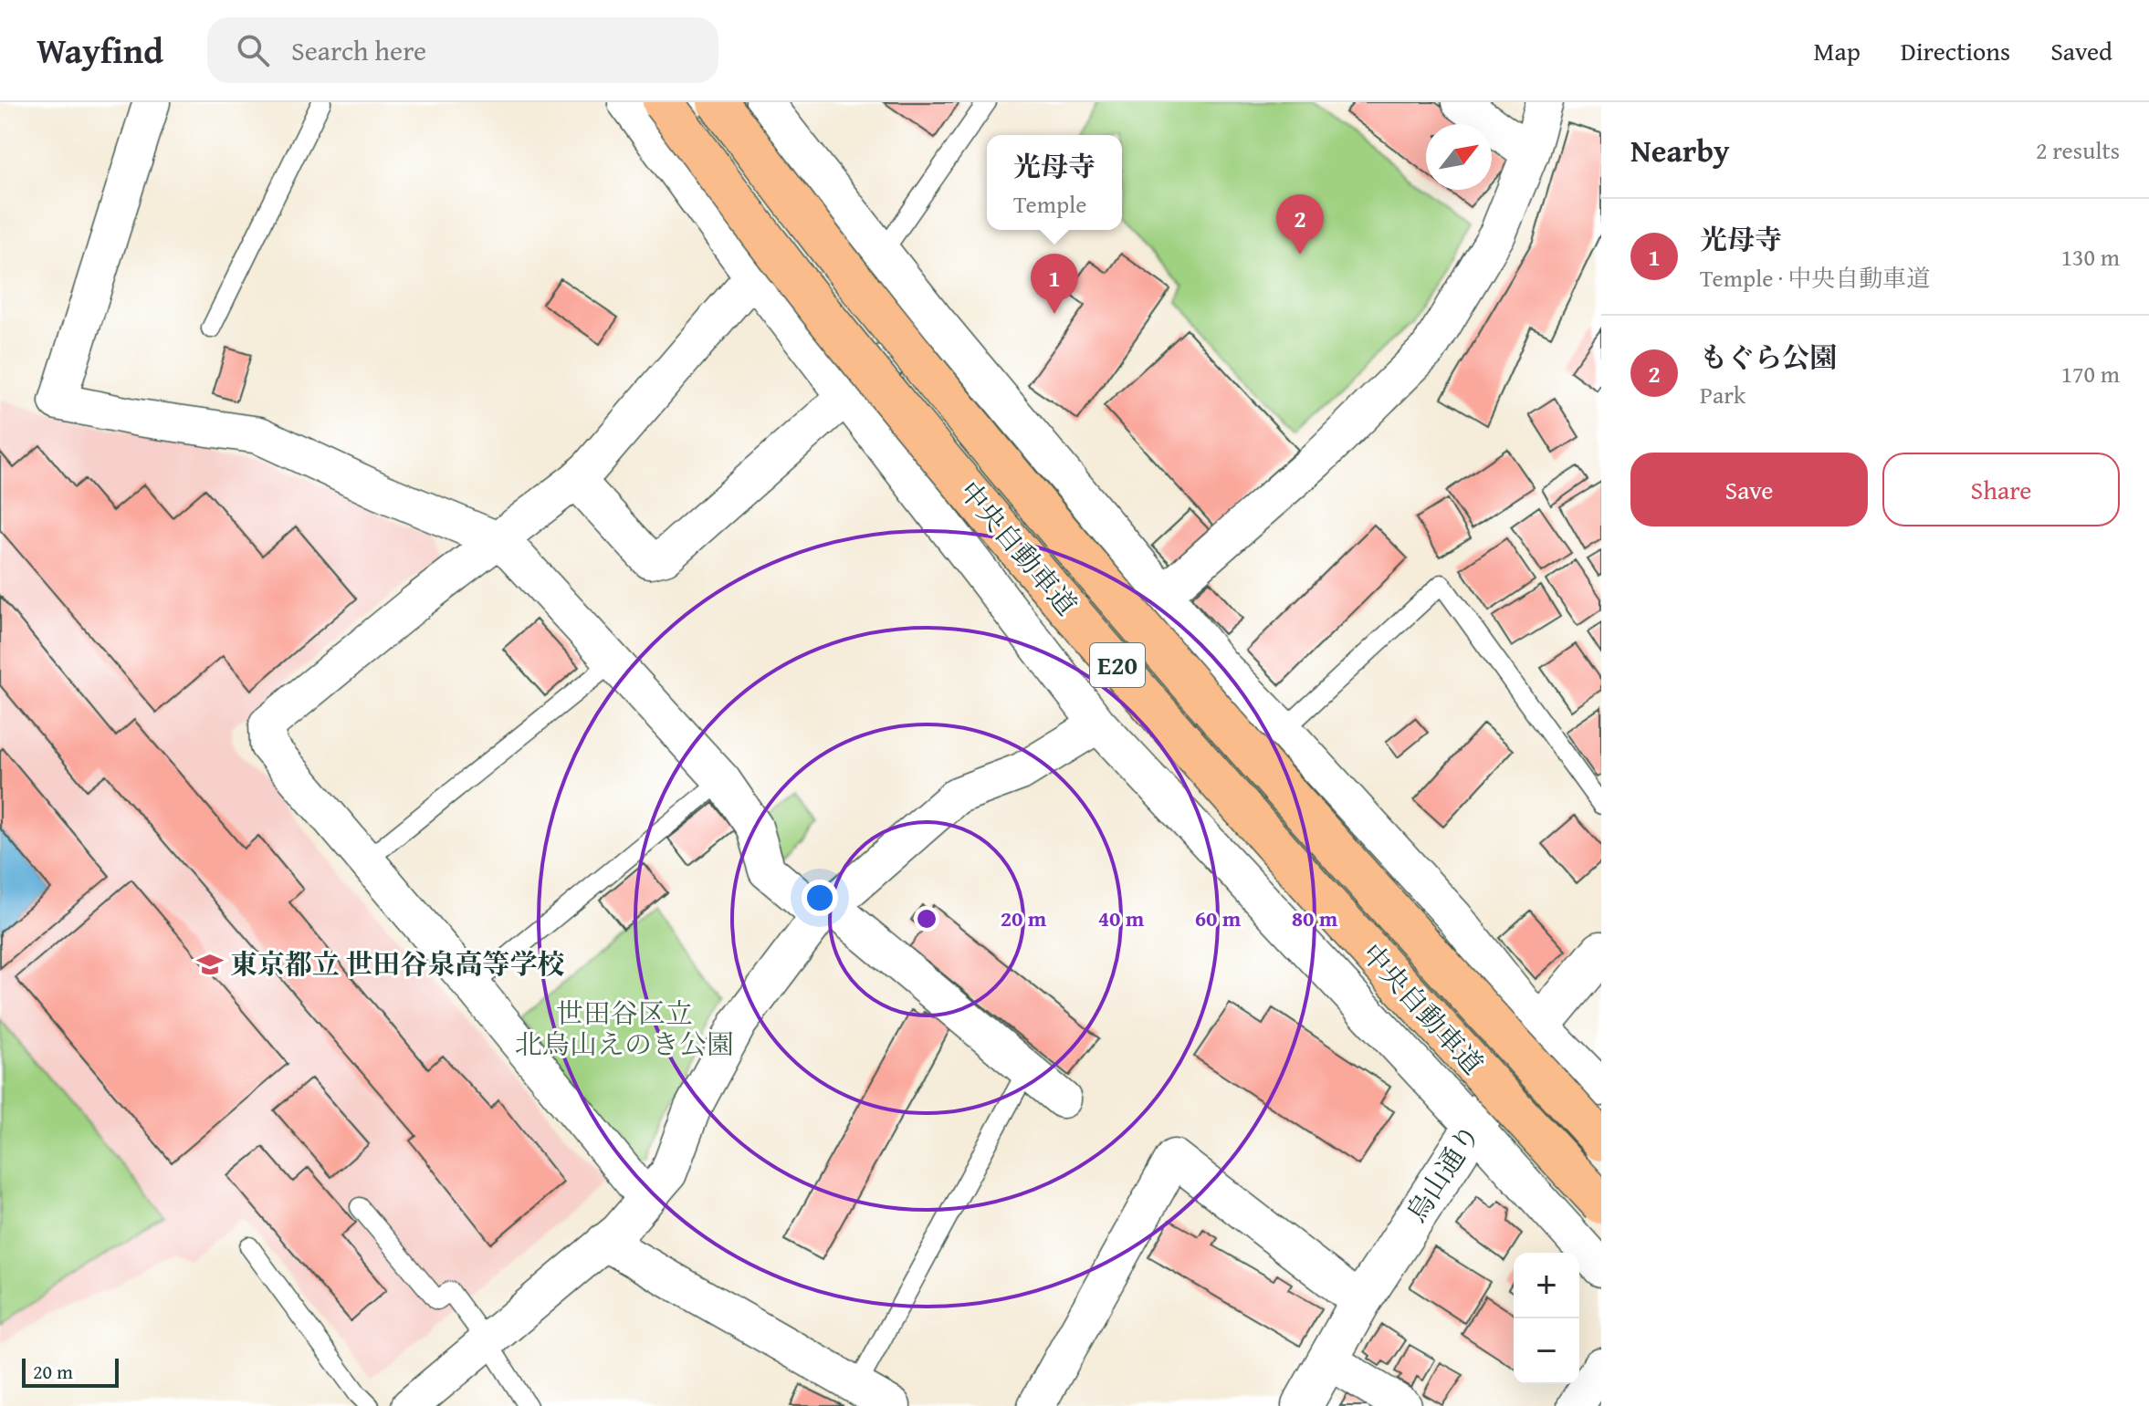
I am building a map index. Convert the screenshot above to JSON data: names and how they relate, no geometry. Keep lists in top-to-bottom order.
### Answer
{
  "streets": {
    "highway": ["中央自動車道", "E20"],
    "street": ["烏山通り"]
  },
  "parks": ["世田谷区立 北烏山えのき公園"],
  "places": {
    "school or university": ["東京都立 世田谷泉高等学校"]
  },
  "scale_bar": "20 m",
  "north": "top right",
  "page": {
    "header": "Wayfind",
    "search": "Search here",
    "nav": ["Map", "Directions", "Saved"],
    "heading": ["Nearby", "2 results"],
    "popup": ["光母寺", "Temple"],
    "pins": ["2", "1"],
    "list": [
      {
        "mark": "1",
        "name": "光母寺",
        "note": "Temple · 中央自動車道",
        "value": "130 m"
      },
      {
        "mark": "2",
        "name": "もぐら公園",
        "note": "Park",
        "value": "170 m"
      }
    ],
    "buttons": ["Save", "Share"],
    "map_buttons": ["+", "−"],
    "scale": "20 m"
  },
  "rings": [
    "20 m",
    "40 m",
    "60 m",
    "80 m"
  ]
}
